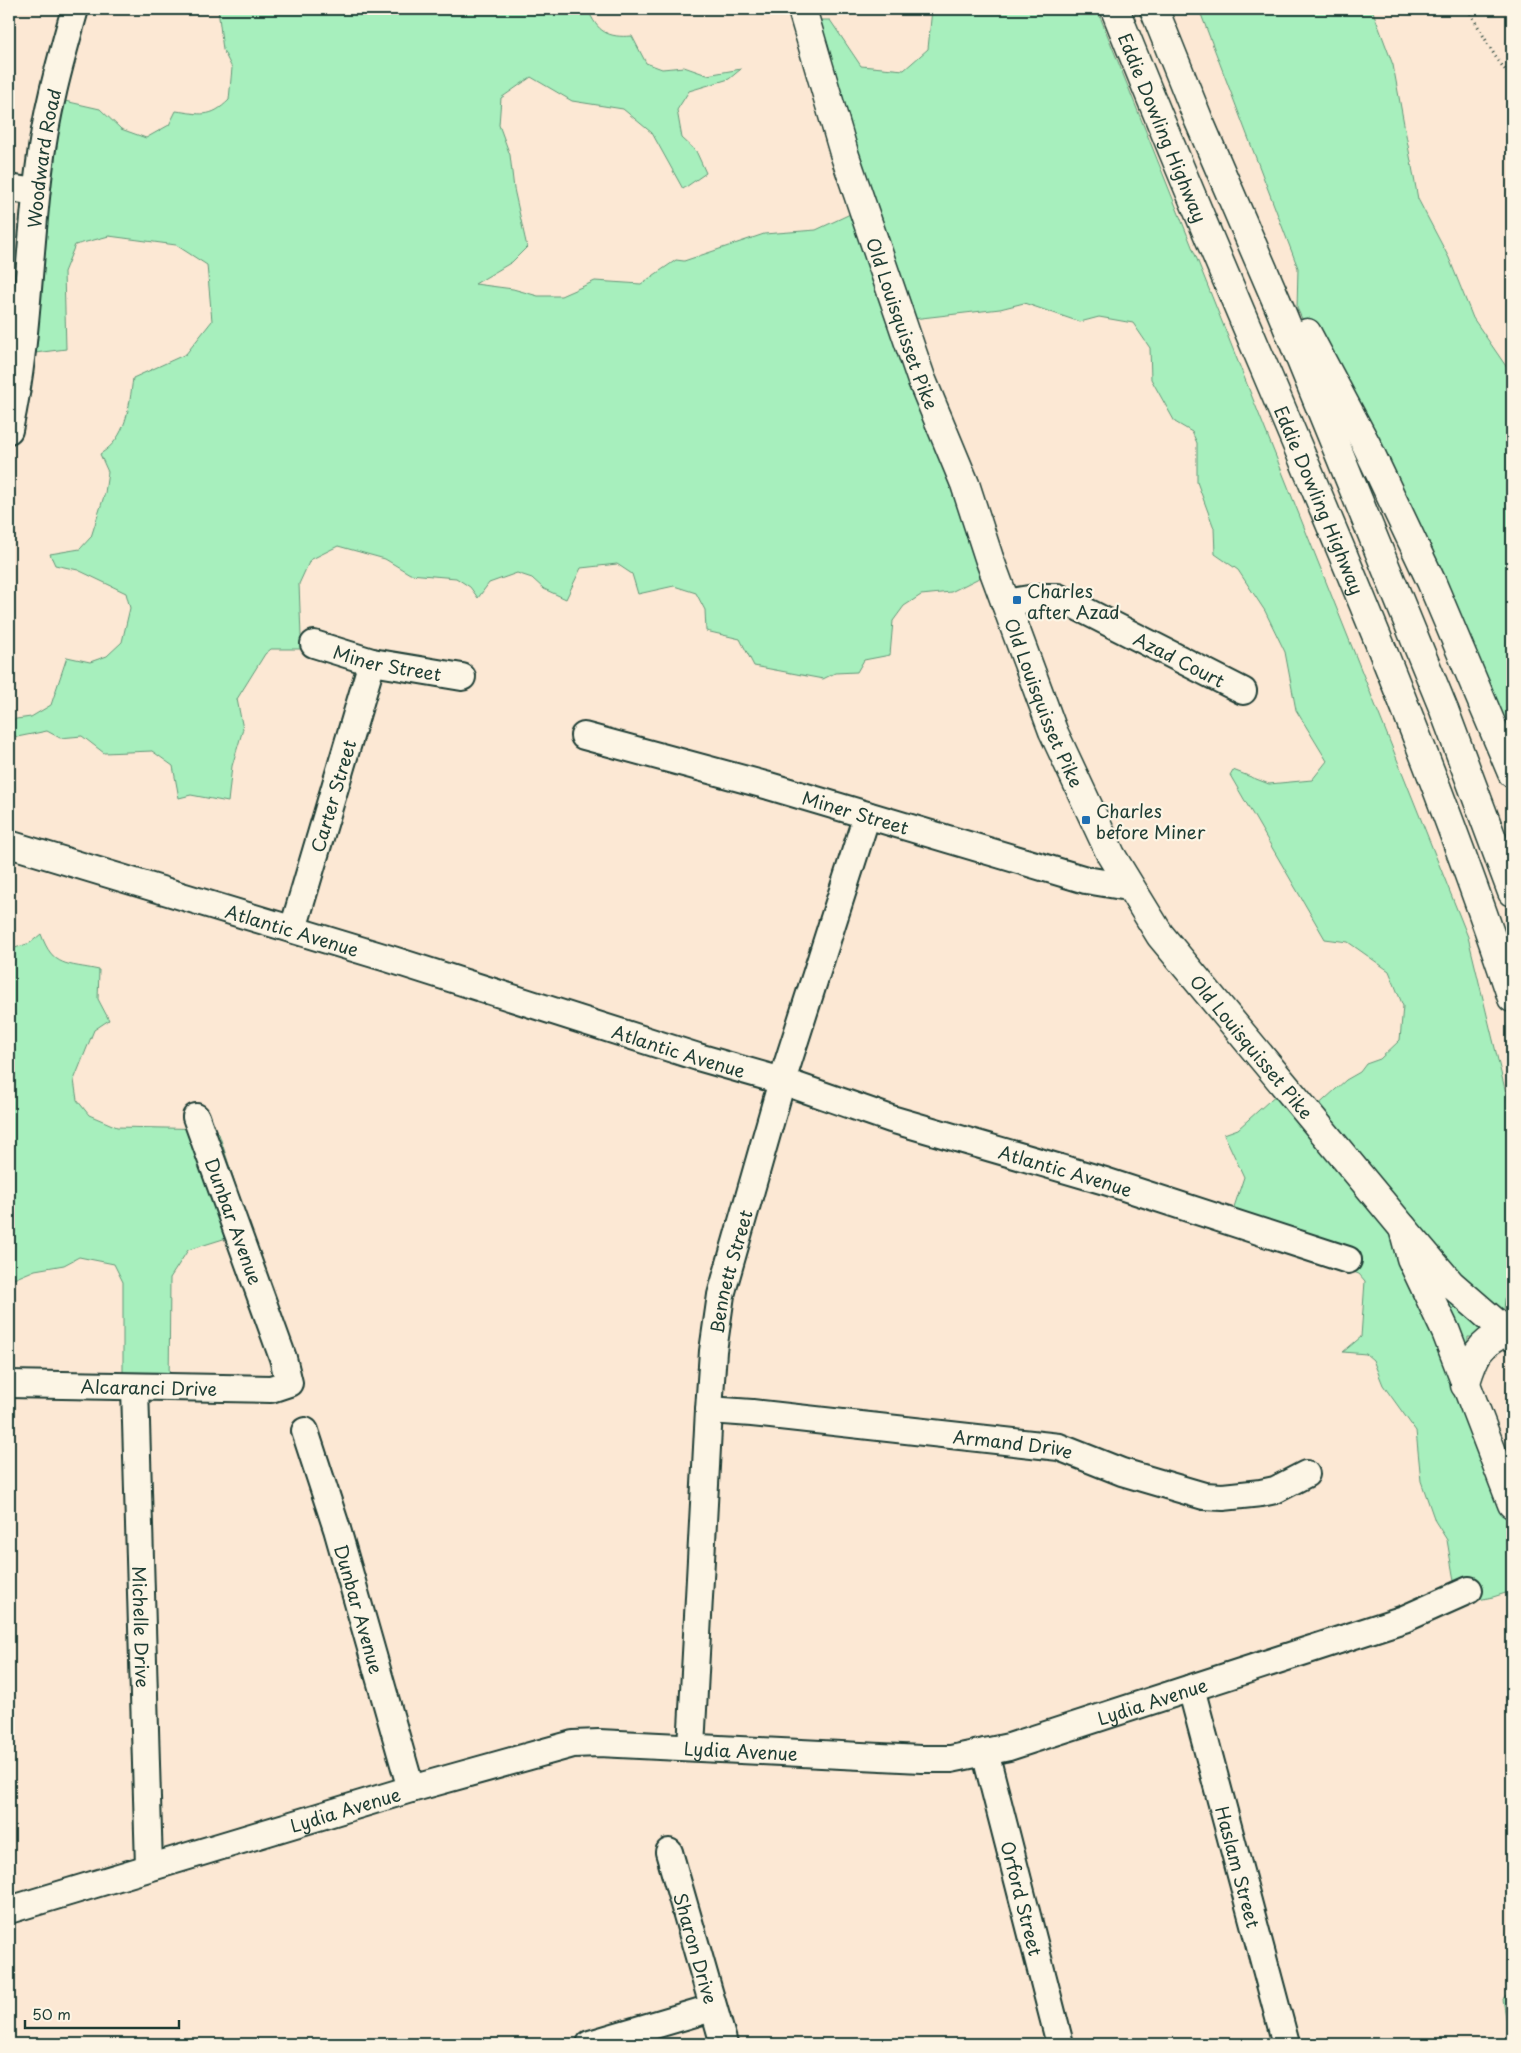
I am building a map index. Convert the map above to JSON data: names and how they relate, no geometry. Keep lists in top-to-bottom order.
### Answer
{
  "streets": {
    "main road": ["Eddie Dowling Highway", "Old Louisquisset Pike"],
    "street": [
      "Woodward Road",
      "Azad Court",
      "Miner Street",
      "Carter Street",
      "Atlantic Avenue",
      "Dunbar Avenue",
      "Bennett Street",
      "Alcaranci Drive",
      "Armand Drive",
      "Michelle Drive",
      "Lydia Avenue",
      "Haslam Street",
      "Orford Street",
      "Sharon Drive"
    ]
  },
  "crossings": [
    ["Old Louisquisset Pike", "Azad Court"],
    ["Old Louisquisset Pike", "Miner Street"],
    ["Miner Street", "Carter Street"],
    ["Miner Street", "Bennett Street"],
    ["Carter Street", "Atlantic Avenue"],
    ["Atlantic Avenue", "Bennett Street"],
    ["Dunbar Avenue", "Alcaranci Drive"],
    ["Dunbar Avenue", "Lydia Avenue"],
    ["Bennett Street", "Armand Drive"],
    ["Bennett Street", "Lydia Avenue"],
    ["Alcaranci Drive", "Michelle Drive"],
    ["Michelle Drive", "Lydia Avenue"],
    ["Lydia Avenue", "Haslam Street"],
    ["Lydia Avenue", "Orford Street"]
  ],
  "places": {
    "transit": ["Charles after Azad", "Charles before Miner"]
  },
  "scale_bar": "50 m"
}
